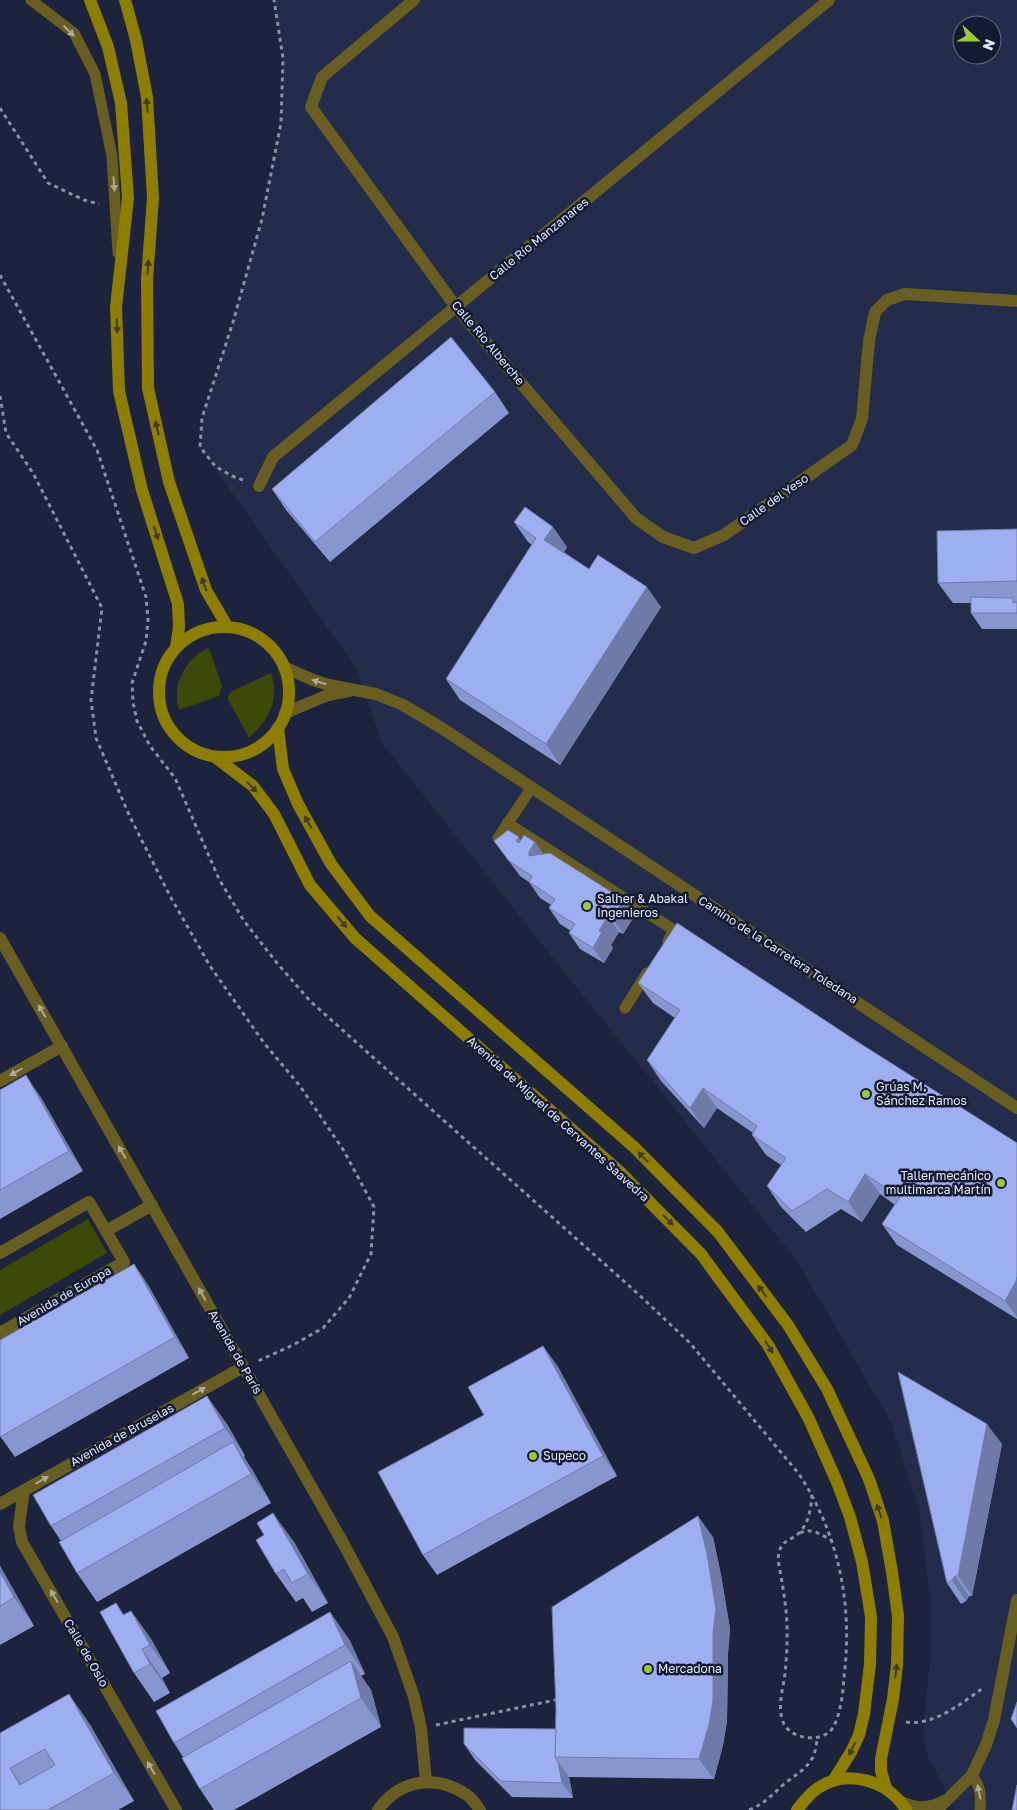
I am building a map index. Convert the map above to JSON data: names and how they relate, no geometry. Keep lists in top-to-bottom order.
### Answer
{
  "streets": {
    "main road": ["Avenida de Miguel de Cervantes Saavedra"],
    "street": [
      "Calle Río Manzanares",
      "Calle Río Alberche",
      "Calle del Yeso",
      "Camino de la Carretera Toledana",
      "Avenida de Europa",
      "Avenida de París",
      "Avenida de Bruselas",
      "Calle de Oslo"
    ]
  },
  "crossings": [
    ["Calle Río Manzanares", "Calle Río Alberche"],
    ["Calle Río Alberche", "Calle del Yeso"],
    ["Camino de la Carretera Toledana", "Avenida de Miguel de Cervantes Saavedra"],
    ["Avenida de París", "Avenida de Bruselas"],
    ["Avenida de Bruselas", "Calle de Oslo"]
  ],
  "one_way": ["Avenida de París", "Avenida de Bruselas", "Calle de Oslo"],
  "places": [
    "Salher & Abakal Ingenieros",
    "Grúas M. Sánchez Ramos",
    "Taller mecánico multimarca Martín",
    "Supeco",
    "Mercadona"
  ],
  "north": "right"
}
